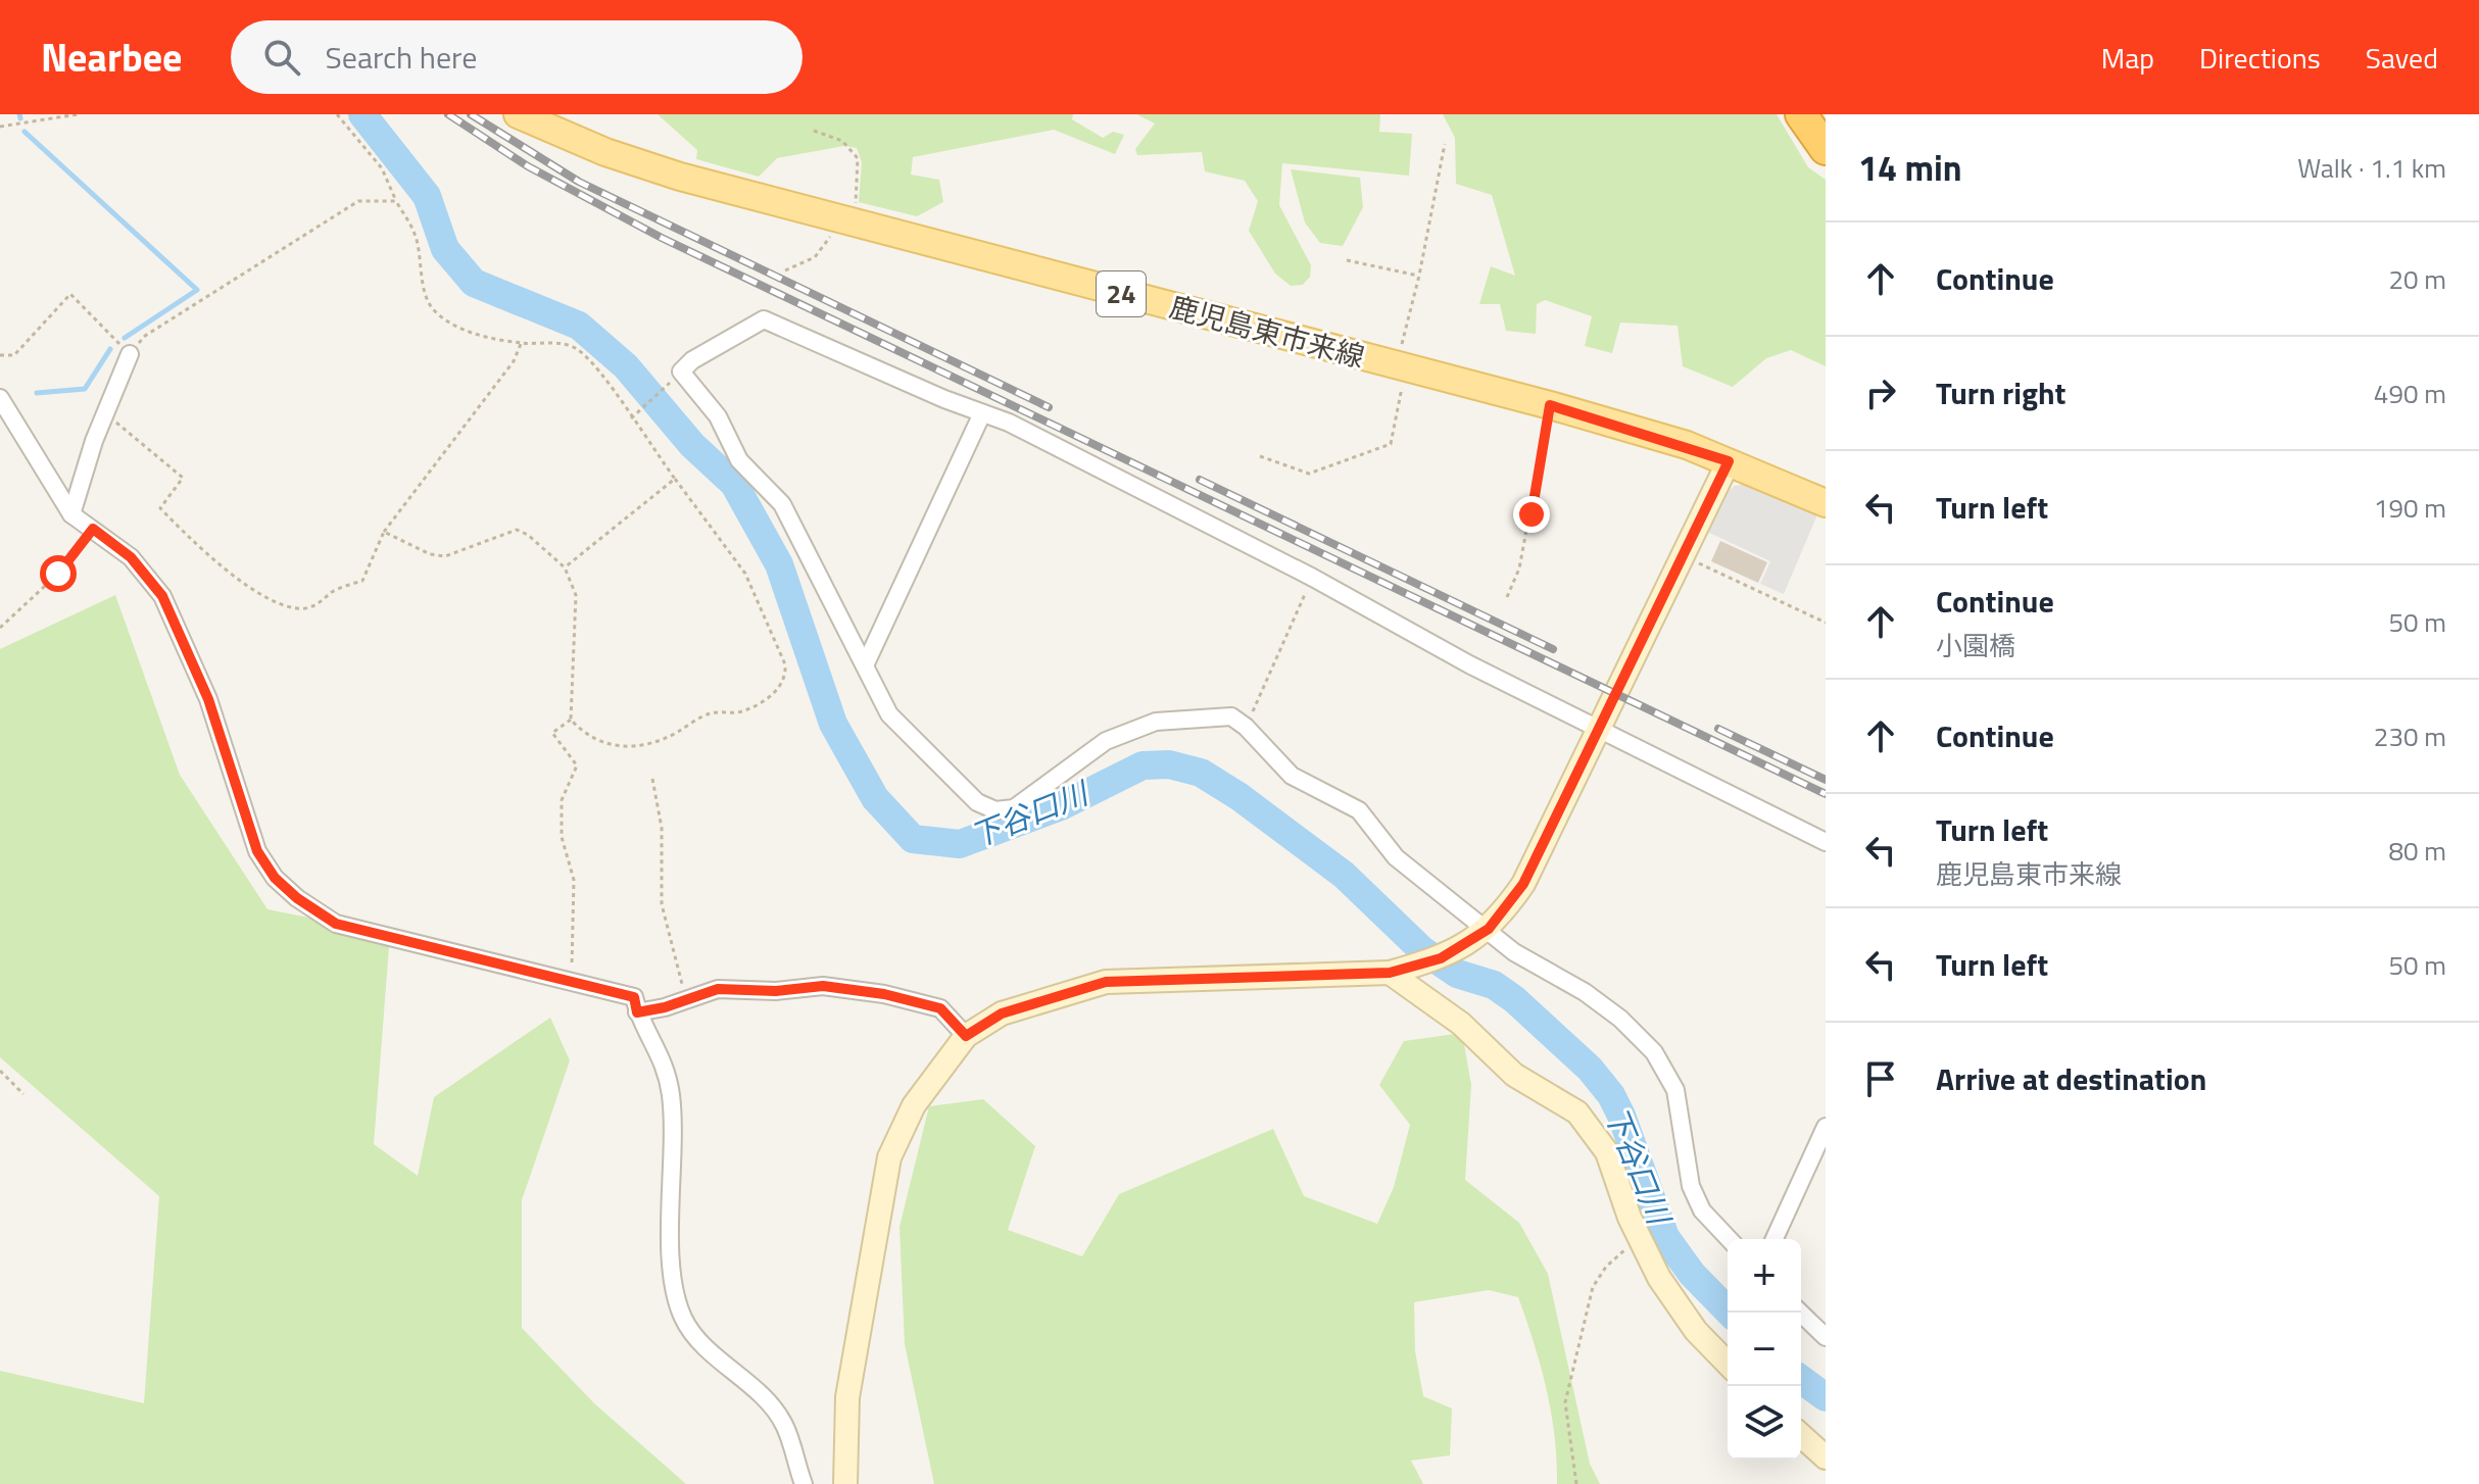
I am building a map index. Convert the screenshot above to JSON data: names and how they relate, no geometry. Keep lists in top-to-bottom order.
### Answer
{
  "streets": {
    "main road": ["24", "鹿児島東市来線"]
  },
  "water": ["下谷口川"],
  "page": {
    "header": "Nearbee",
    "search": "Search here",
    "nav": ["Map", "Directions", "Saved"],
    "heading": ["14 min", "Walk · 1.1 km"],
    "list": [
      ["Continue", "20 m"],
      ["Turn right", "490 m"],
      ["Turn left", "190 m"],
      ["Continue", "小園橋", "50 m"],
      ["Continue", "230 m"],
      ["Turn left", "鹿児島東市来線", "80 m"],
      ["Turn left", "50 m"],
      "Arrive at destination"
    ],
    "map_buttons": ["+", "−"]
  }
}
